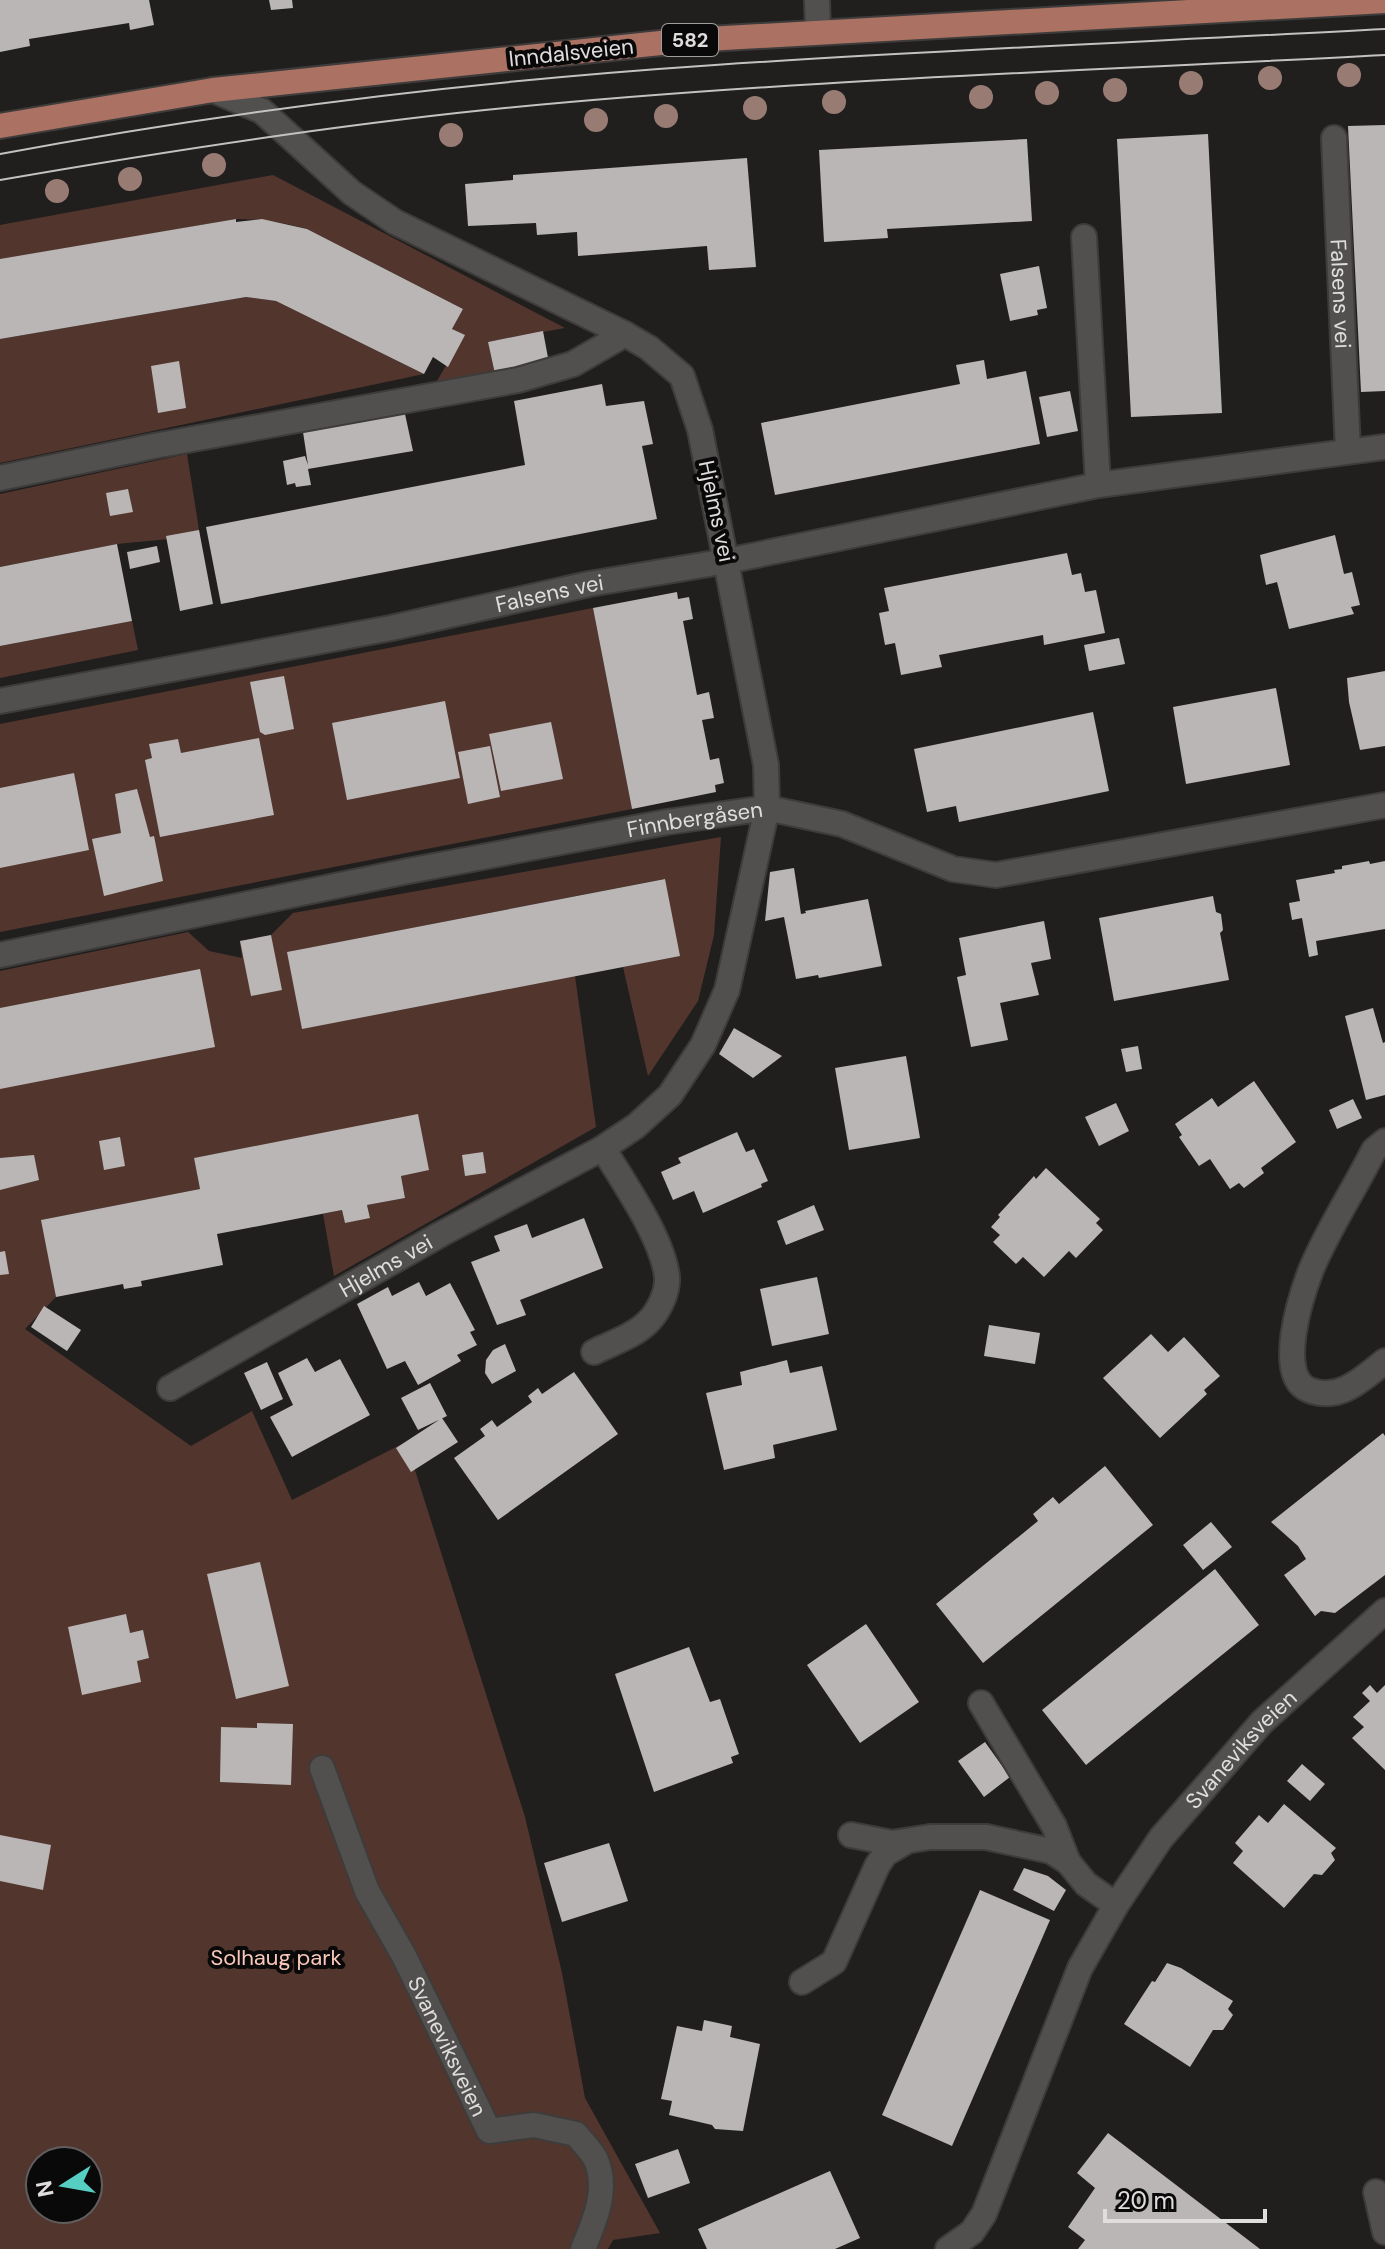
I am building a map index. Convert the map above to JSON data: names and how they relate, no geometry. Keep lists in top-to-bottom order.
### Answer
{
  "streets": {
    "main road": ["582", "Inndalsveien"],
    "street": [
      "Falsens vei",
      "Hjelms vei",
      "Finnbergåsen",
      "Svaneviksveien"
    ]
  },
  "crossings": [
    ["Inndalsveien", "Hjelms vei"],
    ["Falsens vei", "Hjelms vei"],
    ["Hjelms vei", "Finnbergåsen"]
  ],
  "parks": ["Solhaug park"],
  "scale_bar": "20 m",
  "north": "left"
}
